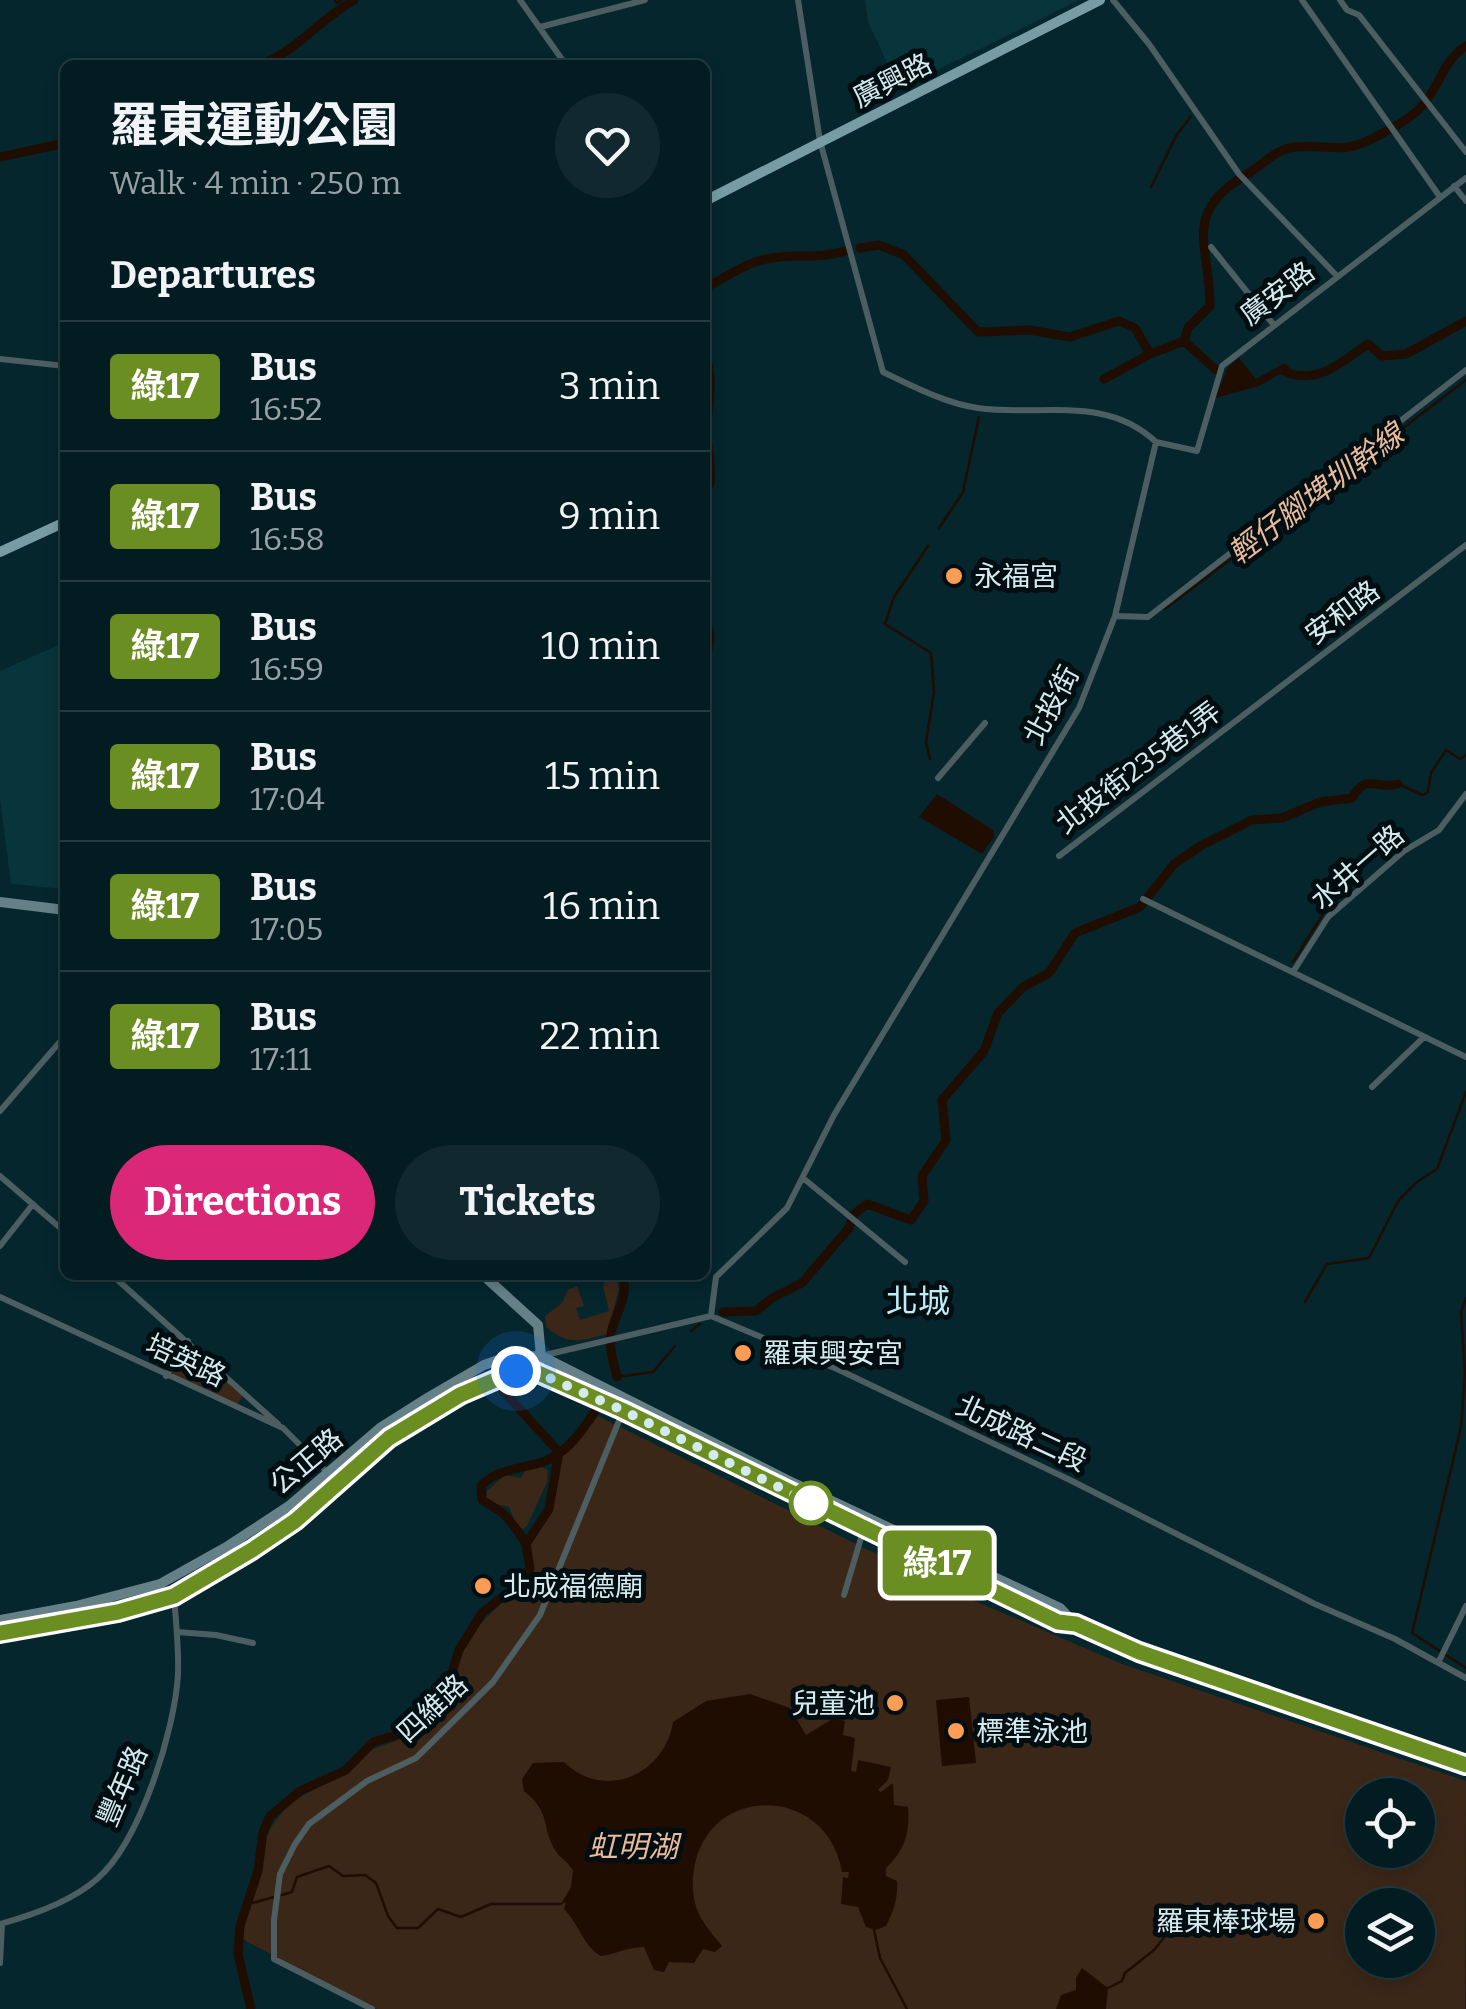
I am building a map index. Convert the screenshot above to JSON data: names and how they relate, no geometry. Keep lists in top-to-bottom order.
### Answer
{
  "streets": {
    "main road": ["廣興路"],
    "street": [
      "廣安路",
      "安和路",
      "北投街",
      "北投街235巷1弄",
      "水井一路",
      "培英路",
      "北成路二段",
      "公正路",
      "四維路",
      "豐年路"
    ]
  },
  "crossings": [
    ["廣安路", "北投街"],
    ["安和路", "北投街235巷1弄"],
    ["北投街", "北成路二段"],
    ["培英路", "公正路"],
    ["公正路", "豐年路"]
  ],
  "districts": ["北城"],
  "water": ["輕仔腳埤圳幹線", "虹明湖"],
  "places": [
    "永福宮",
    "羅東興安宮",
    "北成福德廟",
    "兒童池",
    "標準泳池",
    "羅東棒球場"
  ],
  "lines": ["bus line 綠17"],
  "page": {
    "on_map": "綠17",
    "heading": [
      ["羅東運動公園", "Walk · 4 min · 250 m"],
      "Departures"
    ],
    "list": [
      {
        "mark": "綠17",
        "name": "Bus",
        "note": "16:52",
        "value": "3 min"
      },
      {
        "mark": "綠17",
        "name": "Bus",
        "note": "16:58",
        "value": "9 min"
      },
      {
        "mark": "綠17",
        "name": "Bus",
        "note": "16:59",
        "value": "10 min"
      },
      {
        "mark": "綠17",
        "name": "Bus",
        "note": "17:04",
        "value": "15 min"
      },
      {
        "mark": "綠17",
        "name": "Bus",
        "note": "17:05",
        "value": "16 min"
      },
      {
        "mark": "綠17",
        "name": "Bus",
        "note": "17:11",
        "value": "22 min"
      }
    ],
    "buttons": ["Directions", "Tickets"]
  }
}
